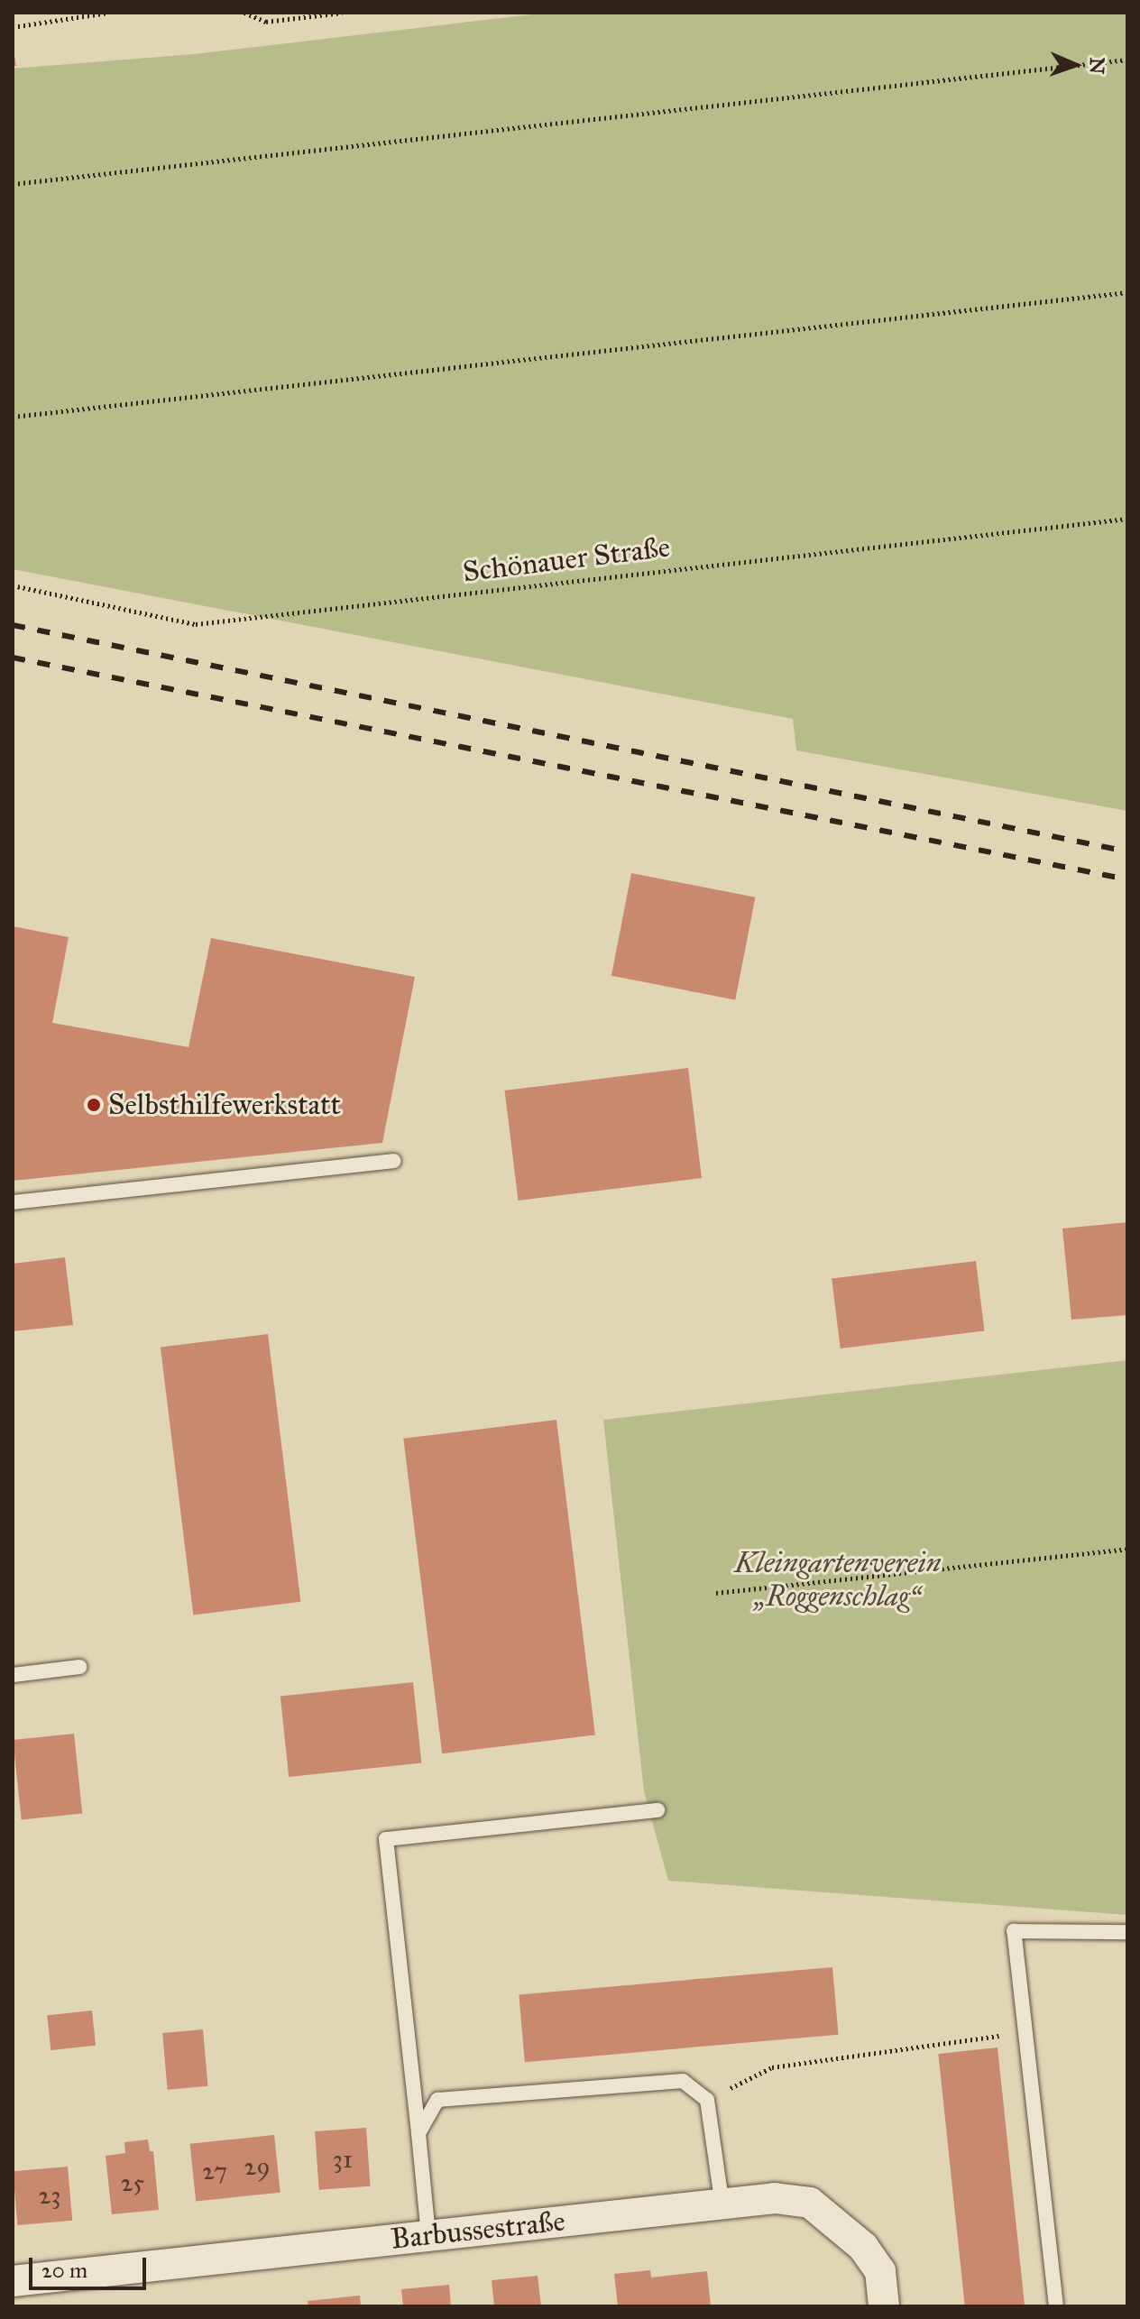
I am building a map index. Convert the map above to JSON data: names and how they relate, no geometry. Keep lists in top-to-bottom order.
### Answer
{
  "streets": {
    "street": ["Barbussestraße"],
    "path": ["Schönauer Straße"]
  },
  "parks": ["Kleingartenverein „Roggenschlag“"],
  "places": ["Selbsthilfewerkstatt"],
  "house_numbers": [
    "31",
    "29",
    "27",
    "25",
    "23"
  ],
  "scale_bar": "20 m",
  "north": "right"
}
